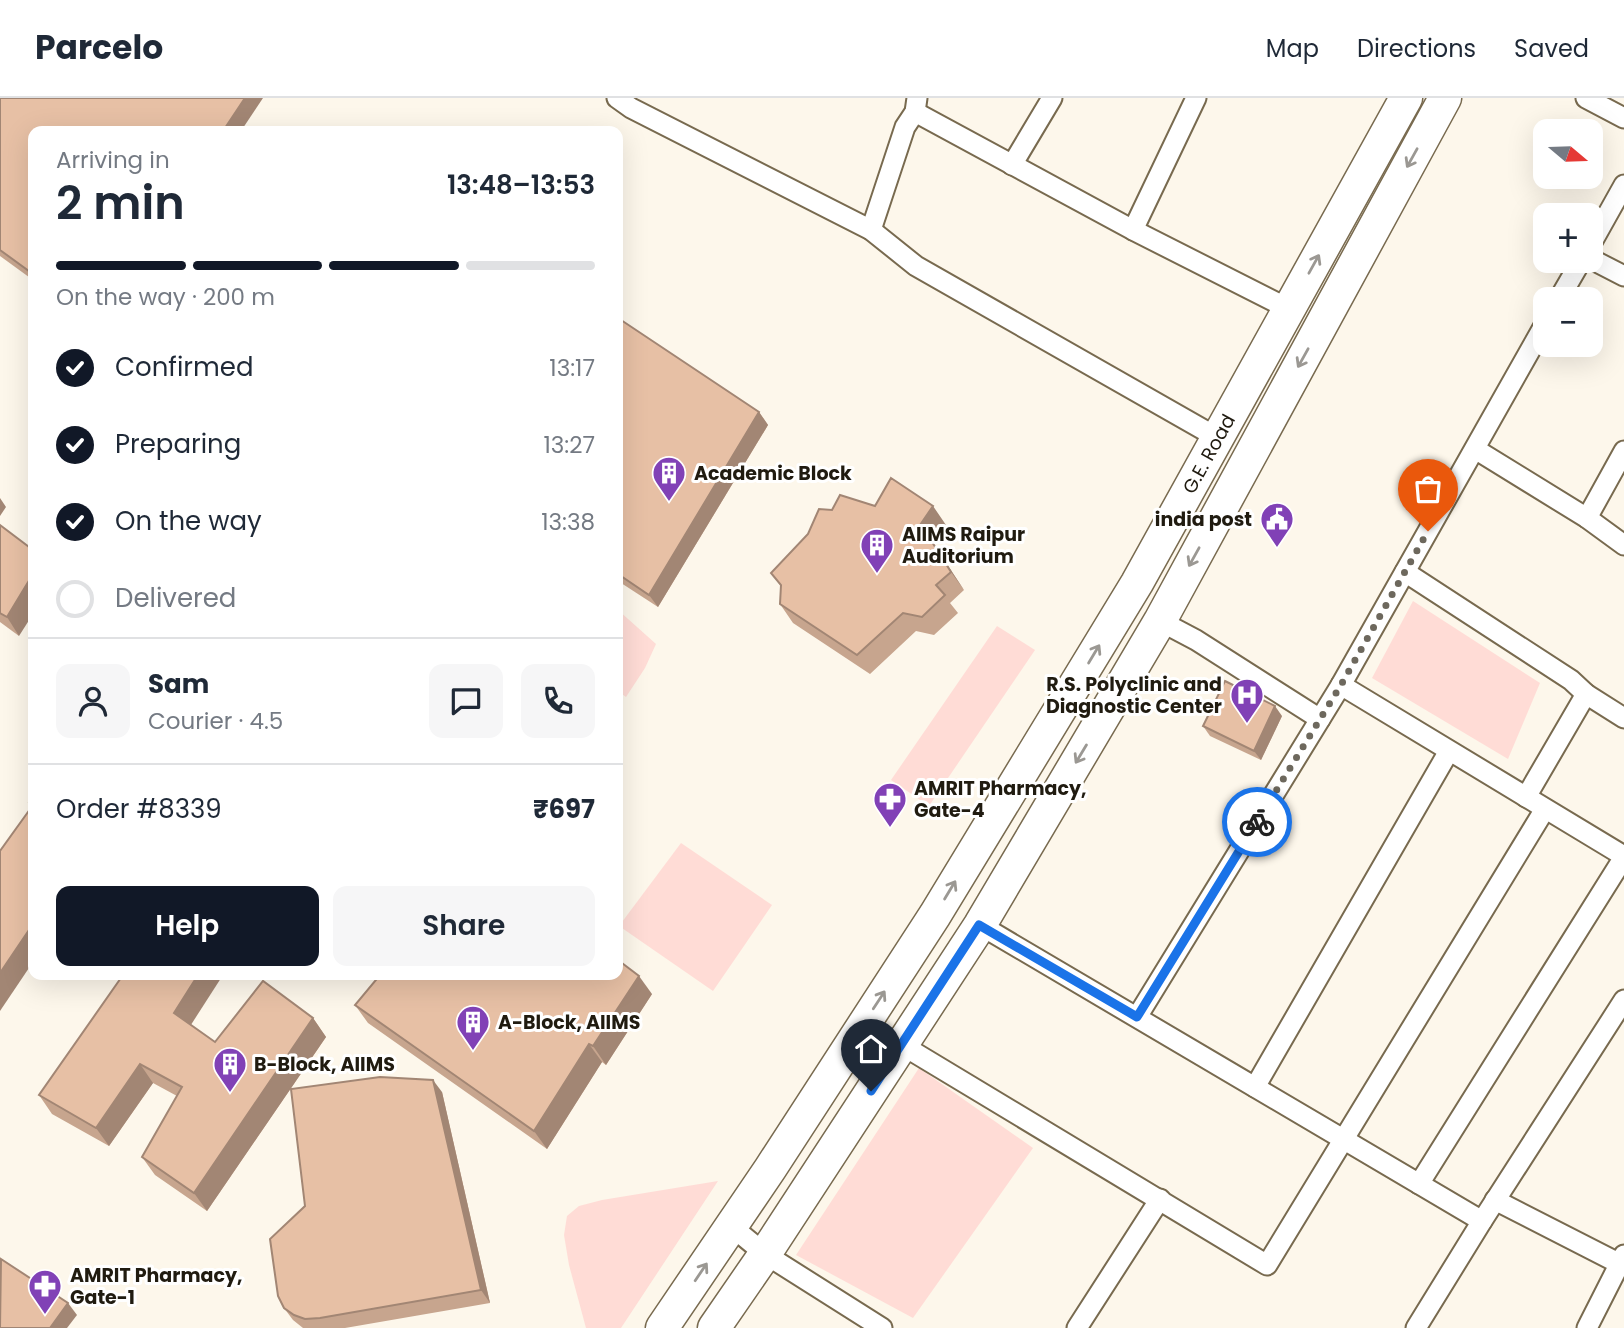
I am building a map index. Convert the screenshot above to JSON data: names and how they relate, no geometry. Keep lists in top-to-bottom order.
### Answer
{
  "streets": {
    "main road": ["G.E. Road"]
  },
  "places": {
    "building": [
      "Academic Block",
      "AIIMS Raipur Auditorium",
      "A-Block, AIIMS",
      "B-Block, AIIMS"
    ],
    "public building": ["india post"],
    "hospital": ["R.S. Polyclinic and Diagnostic Center"],
    "pharmacy": ["AMRIT Pharmacy, Gate-4", "AMRIT Pharmacy, Gate-1"]
  },
  "north": "right",
  "page": {
    "header": "Parcelo",
    "nav": ["Map", "Directions", "Saved"],
    "map_buttons": ["+", "−"],
    "heading": ["2 min", "Arriving in", "13:48–13:53"],
    "panel": [
      "Sam",
      "Courier · 4.5",
      "Order #8339",
      "₹697"
    ],
    "bar": "On the way · 200 m",
    "list": [
      ["Confirmed", "13:17"],
      ["Preparing", "13:27"],
      ["On the way", "13:38"],
      "Delivered"
    ],
    "buttons": ["Help", "Share"]
  }
}
